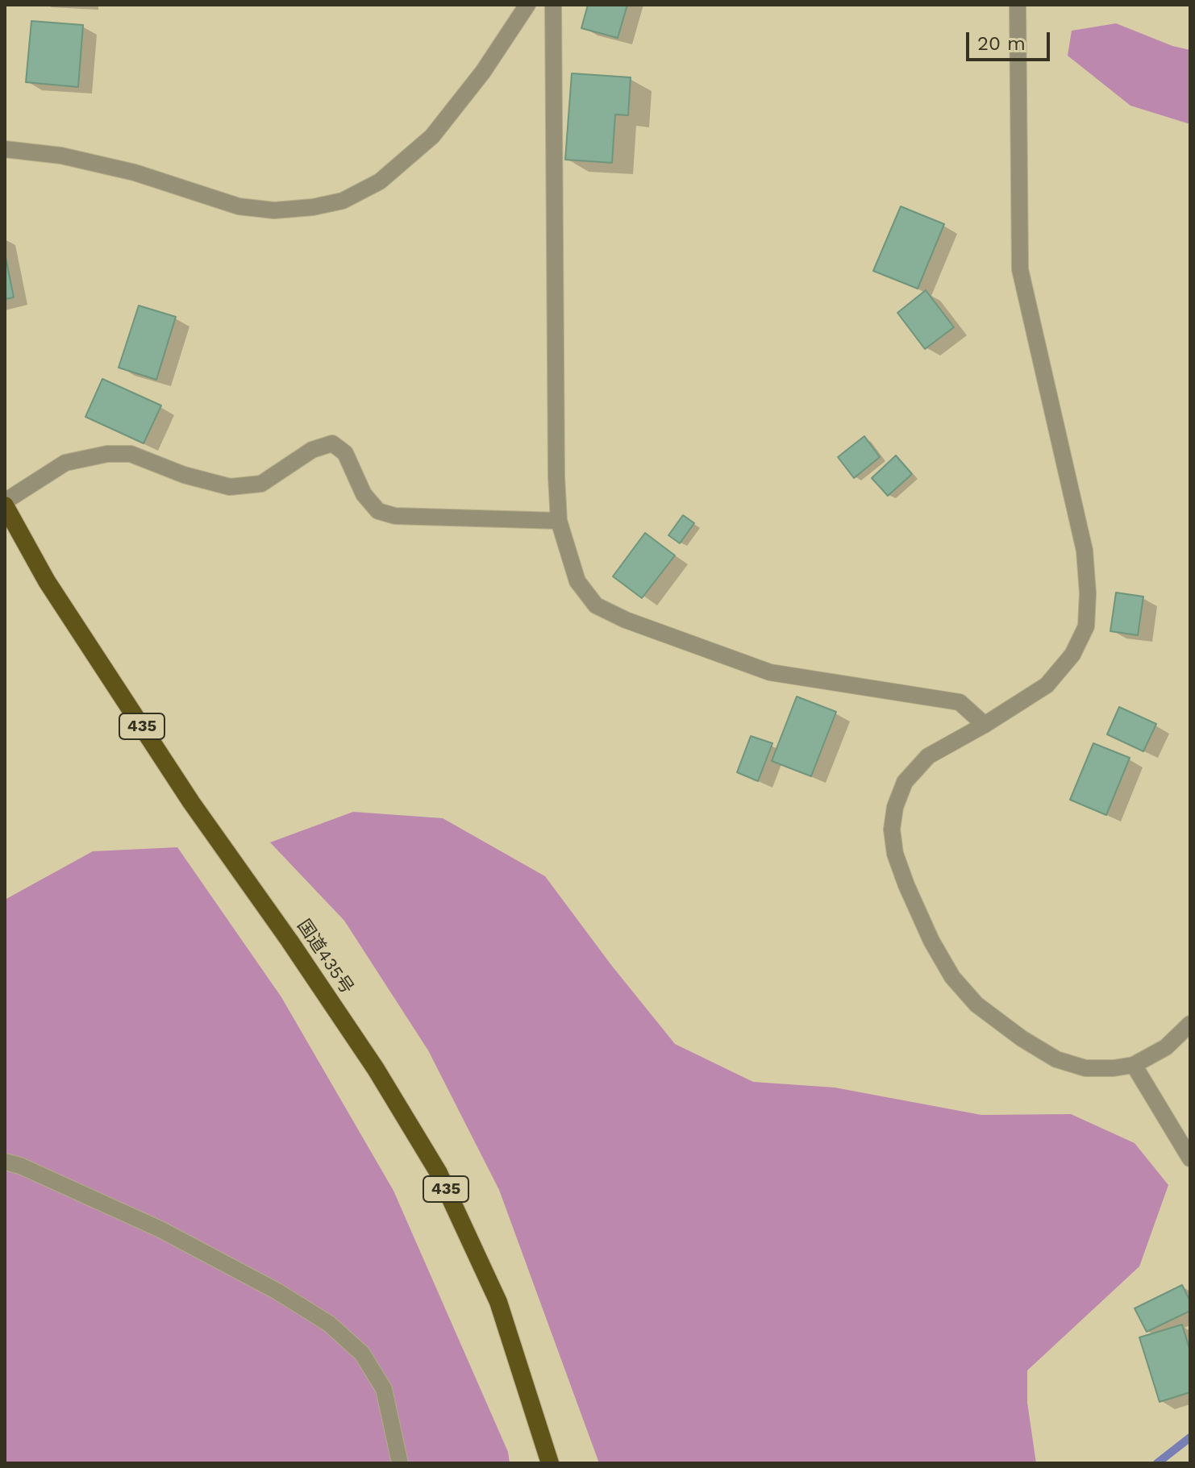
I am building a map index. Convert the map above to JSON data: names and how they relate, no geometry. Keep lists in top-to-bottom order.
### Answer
{
  "streets": {
    "highway": ["435", "国道435号"]
  },
  "scale_bar": "20 m"
}
